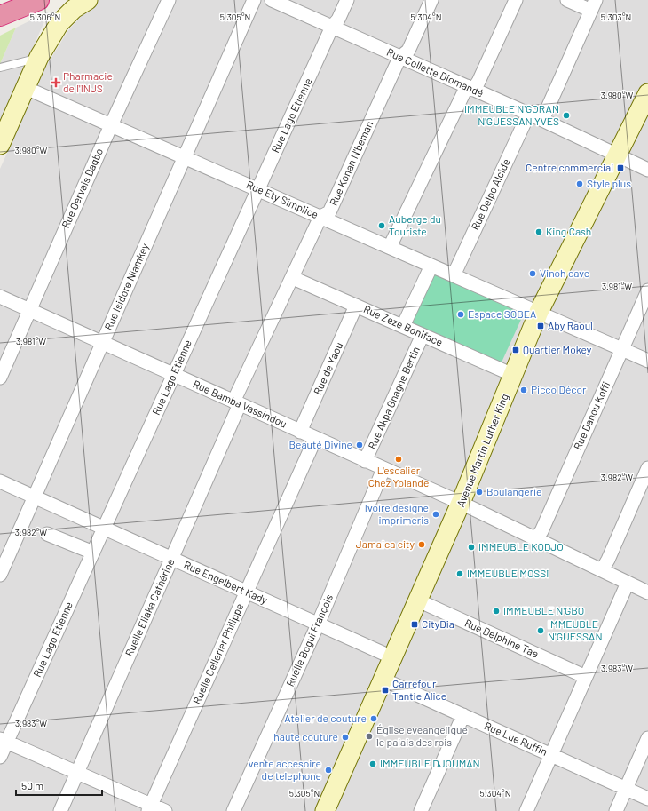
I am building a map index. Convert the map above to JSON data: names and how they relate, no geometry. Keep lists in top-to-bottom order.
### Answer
{
  "streets": {
    "street": [
      "Rue Collette Diomandé",
      "Rue Lago Etienne",
      "Rue Konan N'beman",
      "Rue Gervais Dagbo",
      "Rue Delpo Alcide",
      "Rue Ety Simplice",
      "Rue Isidore Niamkey",
      "Rue Zeze Boniface",
      "Rue de Yaou",
      "Rue Akpa Gnagne Bertin",
      "Rue Bamba Vassindou",
      "Rue Danou Koffi",
      "Avenue Martin Luther King",
      "Rue Engelbert Kady",
      "Ruelle Eliaka Cathérine",
      "Rue Delphine Tae",
      "Ruelle Bogui François",
      "Ruelle Cellerier Philippe",
      "Rue Lue Ruffin"
    ]
  },
  "crossings": [
    ["Rue Collette Diomandé", "Rue Lago Etienne"],
    ["Rue Collette Diomandé", "Rue Konan N'beman"],
    ["Rue Collette Diomandé", "Rue Delpo Alcide"],
    ["Rue Collette Diomandé", "Avenue Martin Luther King"],
    ["Rue Lago Etienne", "Rue Ety Simplice"],
    ["Rue Lago Etienne", "Rue Bamba Vassindou"],
    ["Rue Lago Etienne", "Rue Engelbert Kady"],
    ["Rue Konan N'beman", "Rue Ety Simplice"],
    ["Rue Konan N'beman", "Rue Zeze Boniface"],
    ["Rue Konan N'beman", "Rue Bamba Vassindou"],
    ["Rue Konan N'beman", "Ruelle Eliaka Cathérine"],
    ["Rue Gervais Dagbo", "Rue Ety Simplice"],
    ["Rue Gervais Dagbo", "Rue Bamba Vassindou"],
    ["Rue Delpo Alcide", "Rue Ety Simplice"],
    ["Rue Ety Simplice", "Rue Isidore Niamkey"],
    ["Rue Ety Simplice", "Rue Danou Koffi"],
    ["Rue Ety Simplice", "Avenue Martin Luther King"],
    ["Rue Isidore Niamkey", "Rue Bamba Vassindou"],
    ["Rue Isidore Niamkey", "Rue Engelbert Kady"],
    ["Rue Zeze Boniface", "Rue de Yaou"],
    ["Rue Zeze Boniface", "Rue Akpa Gnagne Bertin"],
    ["Rue Zeze Boniface", "Avenue Martin Luther King"],
    ["Rue de Yaou", "Rue Bamba Vassindou"],
    ["Rue Akpa Gnagne Bertin", "Rue Bamba Vassindou"],
    ["Rue Bamba Vassindou", "Rue Danou Koffi"],
    ["Rue Bamba Vassindou", "Avenue Martin Luther King"],
    ["Rue Bamba Vassindou", "Ruelle Eliaka Cathérine"],
    ["Rue Bamba Vassindou", "Ruelle Bogui François"],
    ["Rue Bamba Vassindou", "Ruelle Cellerier Philippe"],
    ["Avenue Martin Luther King", "Rue Engelbert Kady"],
    ["Avenue Martin Luther King", "Rue Delphine Tae"],
    ["Avenue Martin Luther King", "Rue Lue Ruffin"],
    ["Rue Engelbert Kady", "Ruelle Eliaka Cathérine"],
    ["Rue Engelbert Kady", "Ruelle Bogui François"],
    ["Rue Engelbert Kady", "Ruelle Cellerier Philippe"]
  ],
  "places": {
    "health": ["Pharmacie de l'INJS"],
    "other": [
      "IMMEUBLE N'GORAN N'GUESSAN YVES",
      "Style plus",
      "Auberge du Touriste",
      "King Cash",
      "Vinoh cave",
      "Espace SOBEA",
      "Picco Décor",
      "Beauté Divine",
      "L'escalier Chez Yolande",
      "Boulangerie",
      "Ivoire designe imprimeris",
      "Jamaica city",
      "IMMEUBLE KODJO",
      "IMMEUBLE MOSSI",
      "IMMEUBLE N'GBO",
      "IMMEUBLE N'GUESSAN",
      "Atelier de couture",
      "Église eveangelique le palais des rois",
      "haute couture",
      "IMMEUBLE DJOUMAN",
      "vente accesoire de telephone"
    ],
    "transit": [
      "Centre commercial",
      "Aby Raoul",
      "Quartier Mokey",
      "CityDia",
      "Carrefour Tantie Alice"
    ]
  },
  "scale_bar": "50 m",
  "coordinates": [
    "5.306°N",
    "5.305°N",
    "5.304°N",
    "5.303°N",
    "3.980°W",
    "3.981°W",
    "3.982°W",
    "3.983°W"
  ]
}
